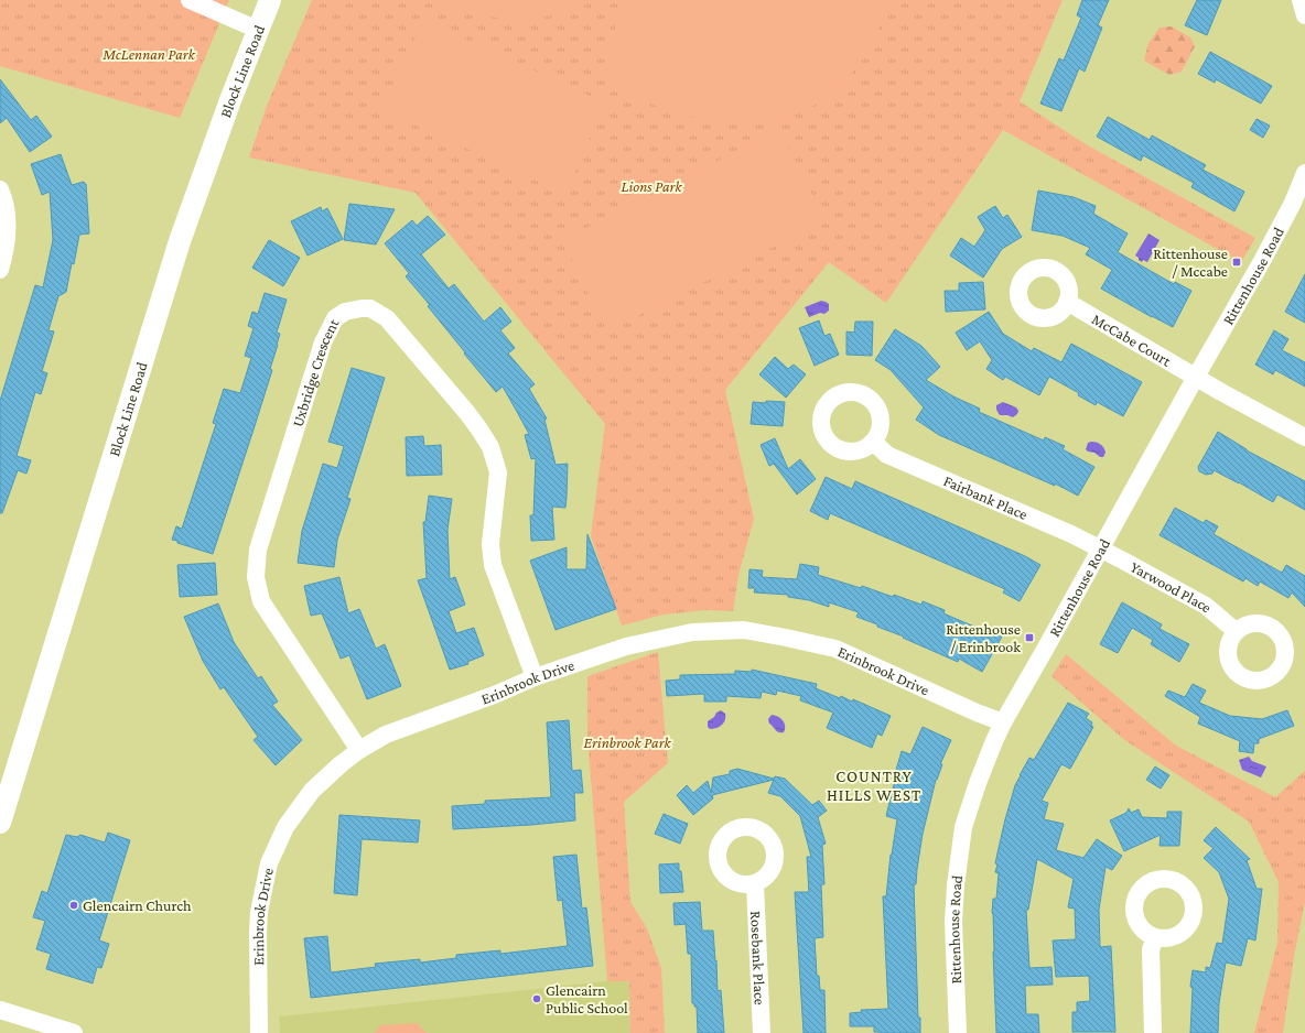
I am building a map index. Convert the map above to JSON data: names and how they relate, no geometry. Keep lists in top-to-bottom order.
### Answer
{
  "streets": {
    "street": [
      "Block Line Road",
      "Rittenhouse Road",
      "McCabe Court",
      "Uxbridge Crescent",
      "Fairbank Place",
      "Yarwood Place",
      "Erinbrook Drive",
      "Rosebank Place"
    ]
  },
  "crossings": [
    ["Rittenhouse Road", "McCabe Court"],
    ["Rittenhouse Road", "Fairbank Place"],
    ["Rittenhouse Road", "Yarwood Place"],
    ["Rittenhouse Road", "Erinbrook Drive"],
    ["Uxbridge Crescent", "Erinbrook Drive"],
    ["Fairbank Place", "Yarwood Place"]
  ],
  "districts": ["COUNTRY HILLS WEST"],
  "parks": ["McLennan Park", "Lions Park", "Erinbrook Park"],
  "places": {
    "transit": ["Rittenhouse / Mccabe", "Rittenhouse / Erinbrook"],
    "other": ["Glencairn Church", "Glencairn Public School"]
  }
}
